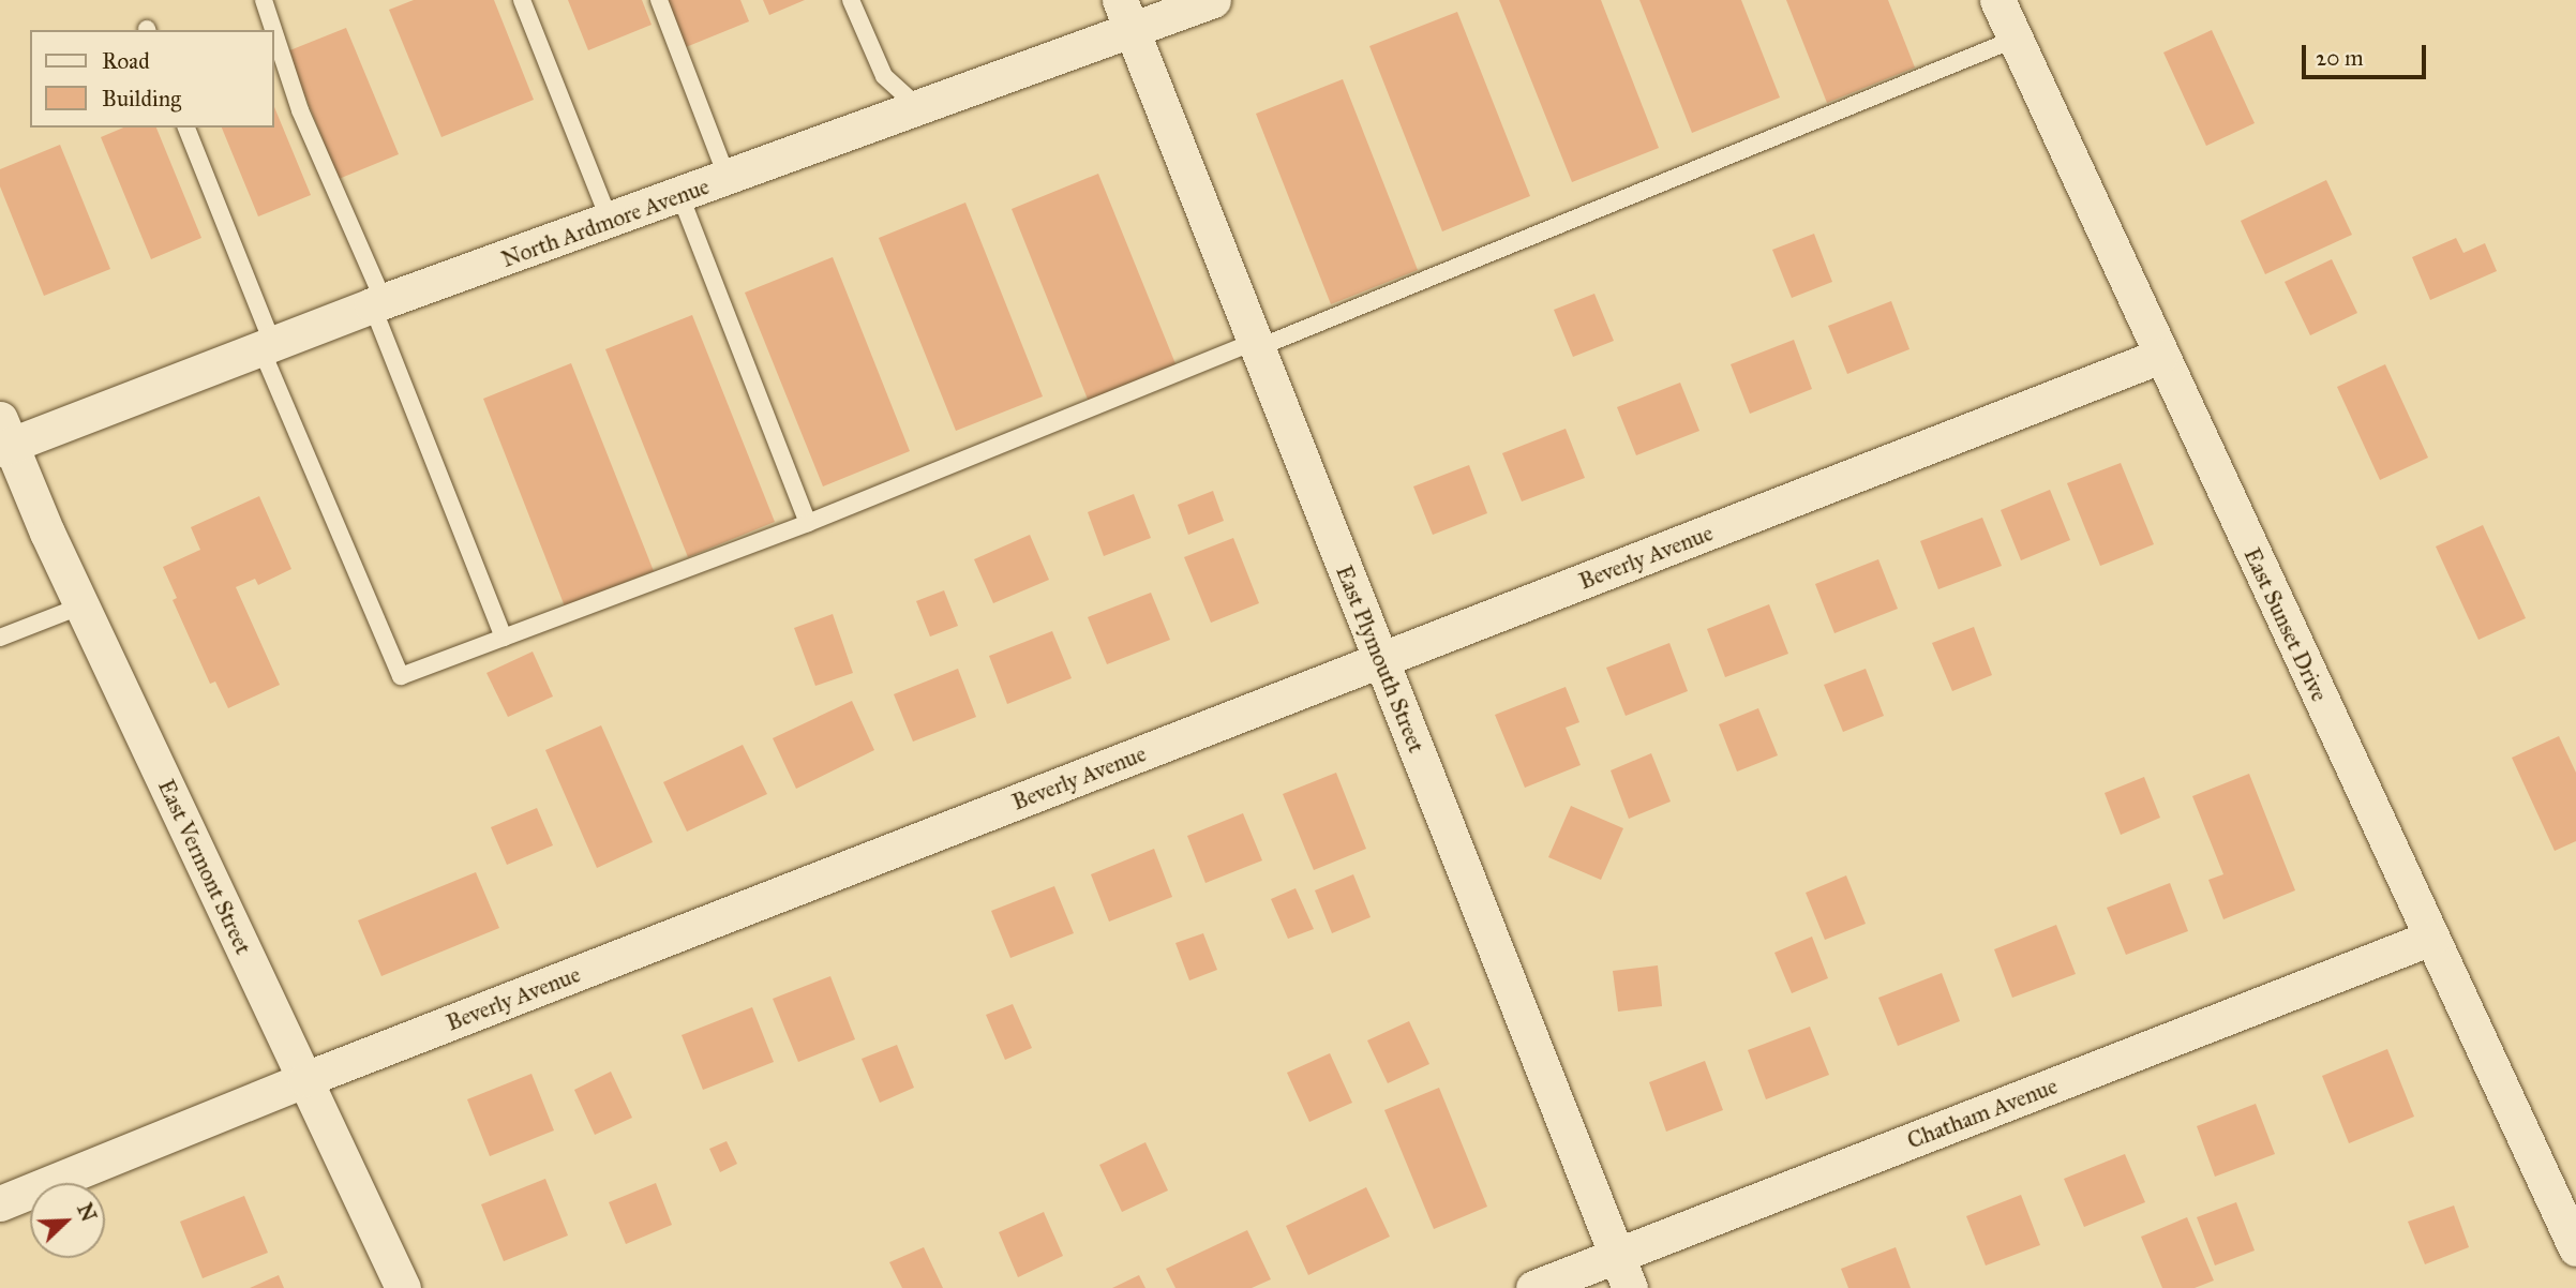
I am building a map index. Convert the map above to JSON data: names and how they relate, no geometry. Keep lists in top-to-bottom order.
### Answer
{
  "streets": {
    "street": [
      "North Ardmore Avenue",
      "Beverly Avenue",
      "East Sunset Drive",
      "East Plymouth Street",
      "East Vermont Street",
      "Chatham Avenue"
    ]
  },
  "crossings": [
    ["North Ardmore Avenue", "East Plymouth Street"],
    ["North Ardmore Avenue", "East Vermont Street"],
    ["Beverly Avenue", "East Sunset Drive"],
    ["Beverly Avenue", "East Plymouth Street"],
    ["Beverly Avenue", "East Vermont Street"],
    ["East Sunset Drive", "Chatham Avenue"],
    ["East Plymouth Street", "Chatham Avenue"]
  ],
  "legend": ["Road", "Building"],
  "scale_bar": "20 m",
  "north": "top right"
}
